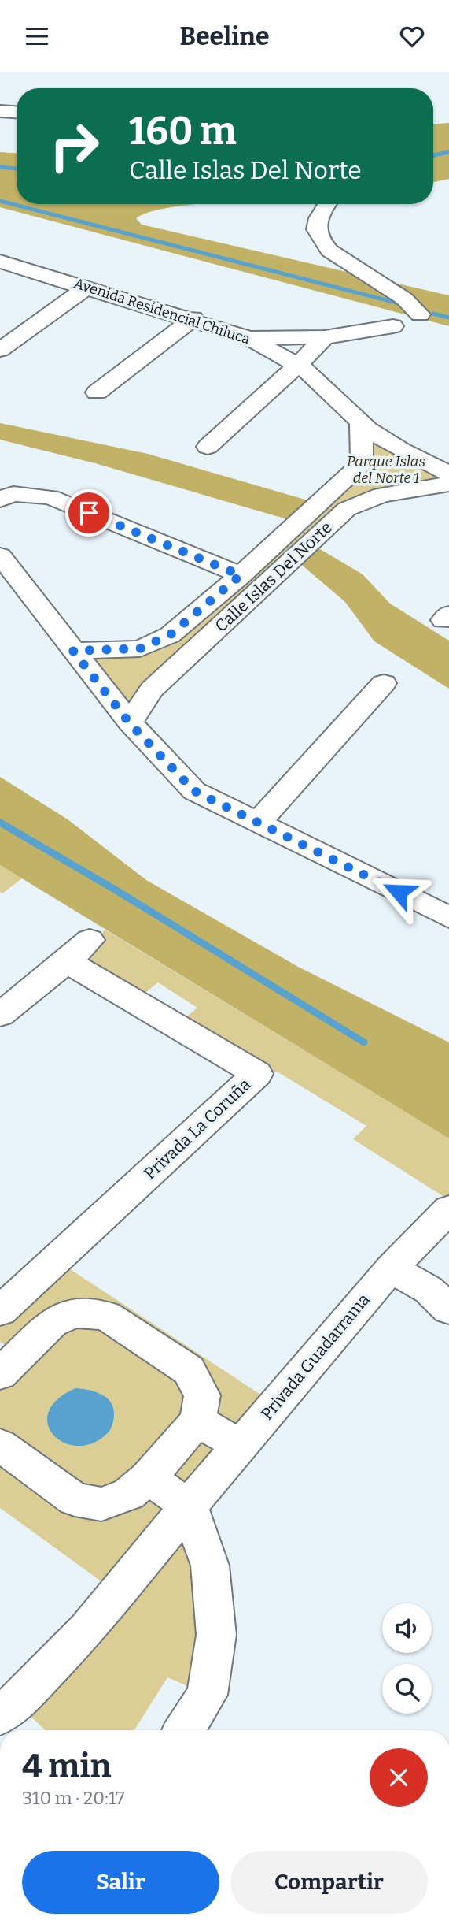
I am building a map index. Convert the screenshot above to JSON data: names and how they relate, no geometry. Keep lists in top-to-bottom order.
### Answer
{
  "streets": {
    "street": [
      "Avenida Residencial Chiluca",
      "Calle Islas Del Norte",
      "Privada La Coruña",
      "Privada Guadarrama"
    ]
  },
  "crossings": [
    ["Avenida Residencial Chiluca", "Calle Islas Del Norte"]
  ],
  "parks": ["Parque Islas del Norte 1"],
  "page": {
    "header": "Beeline",
    "turn": ["160 m", "Calle Islas Del Norte"],
    "heading": ["4 min", "310 m · 20:17"],
    "buttons": ["Salir", "Compartir"]
  }
}
